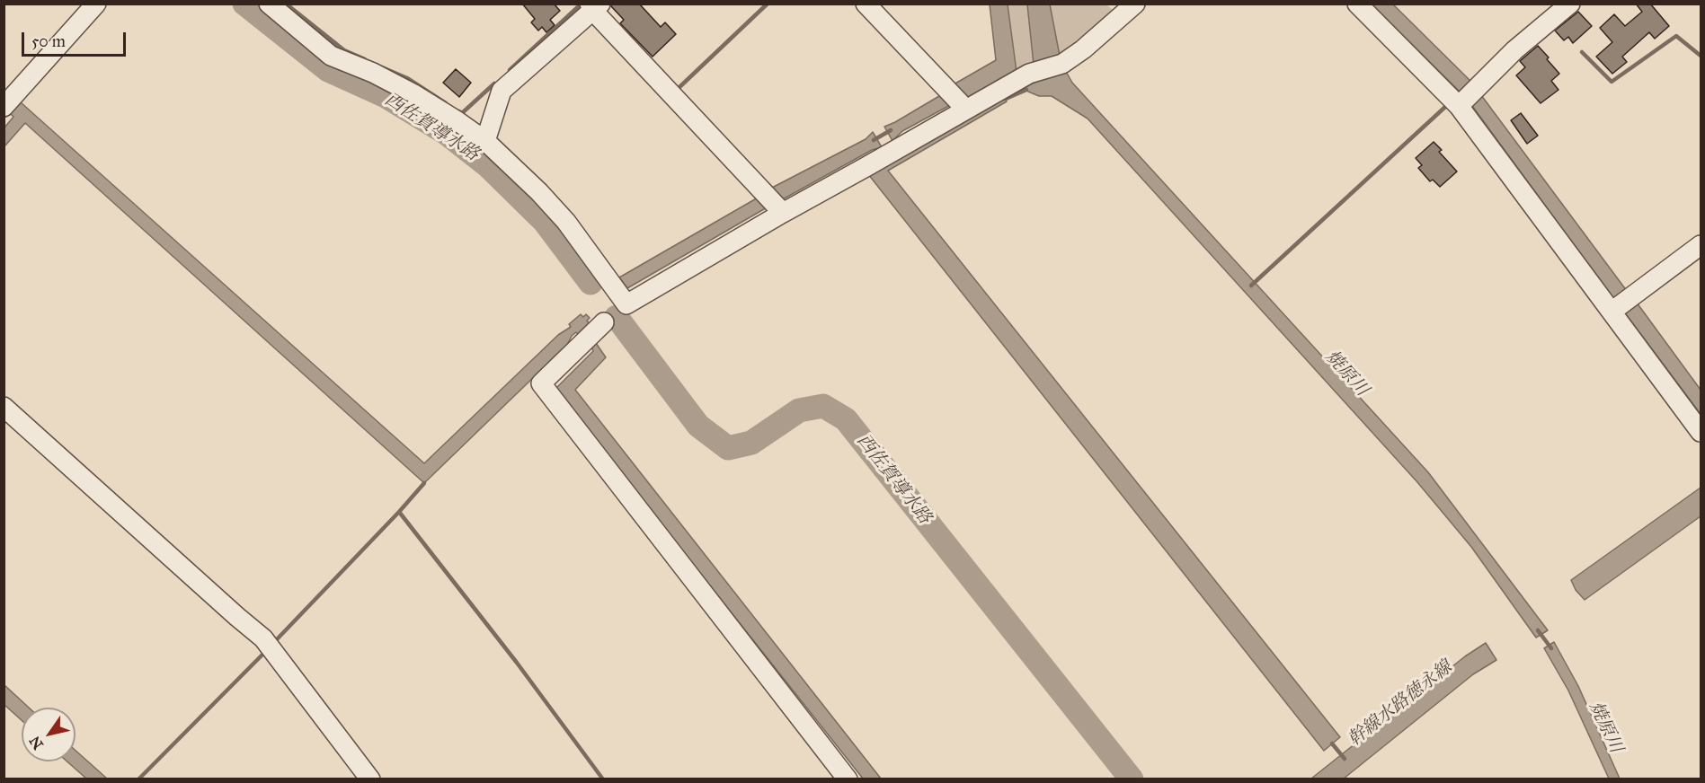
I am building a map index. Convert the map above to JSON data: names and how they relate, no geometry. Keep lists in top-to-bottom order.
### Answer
{
  "water": ["西佐賀導水路", "焼原川", "幹線水路徳永線"],
  "scale_bar": "50 m",
  "north": "bottom left"
}
